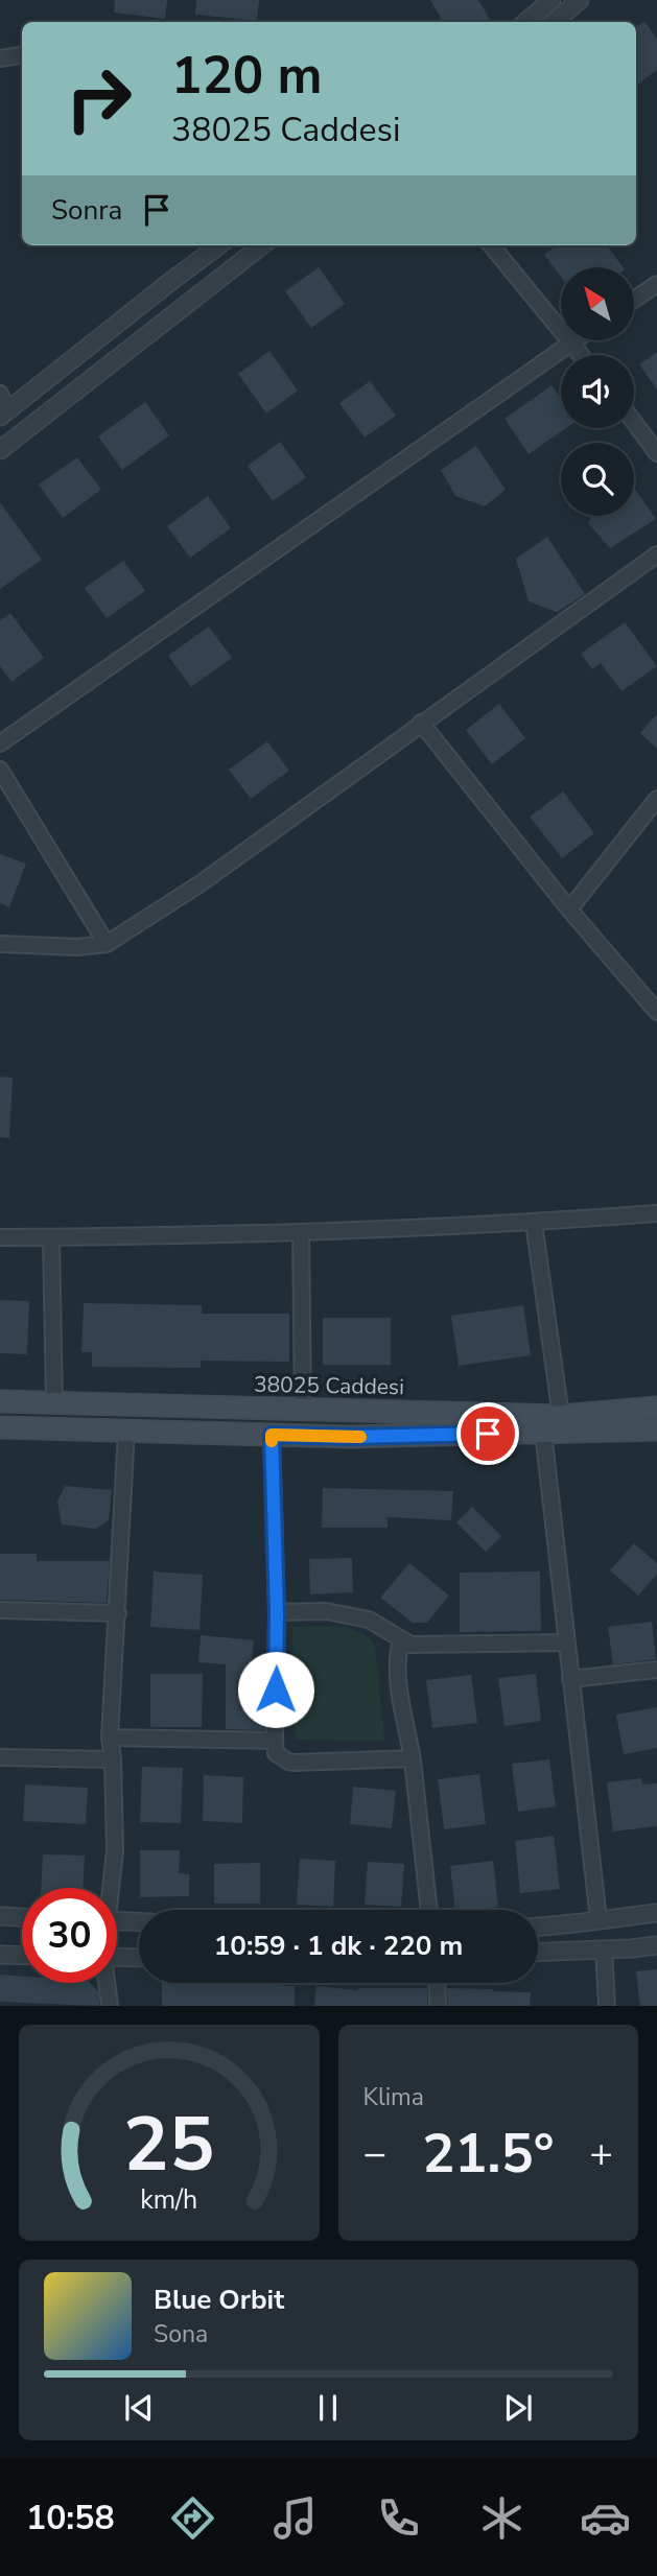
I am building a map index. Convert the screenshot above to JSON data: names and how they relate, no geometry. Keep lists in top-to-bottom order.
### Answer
{
  "streets": {
    "main road": ["38025 Caddesi"]
  },
  "north": "top left",
  "page": {
    "turn": ["120 m", "38025 Caddesi"],
    "then": "Sonra",
    "limit": "30",
    "trip": "10:59 · 1 dk · 220 m",
    "tile": "Klima",
    "heat": ["−", "21.5°", "+"],
    "song": ["Blue Orbit", "Sona"],
    "tabs": "10:58",
    "gauge": ["25", "km/h"]
  }
}
